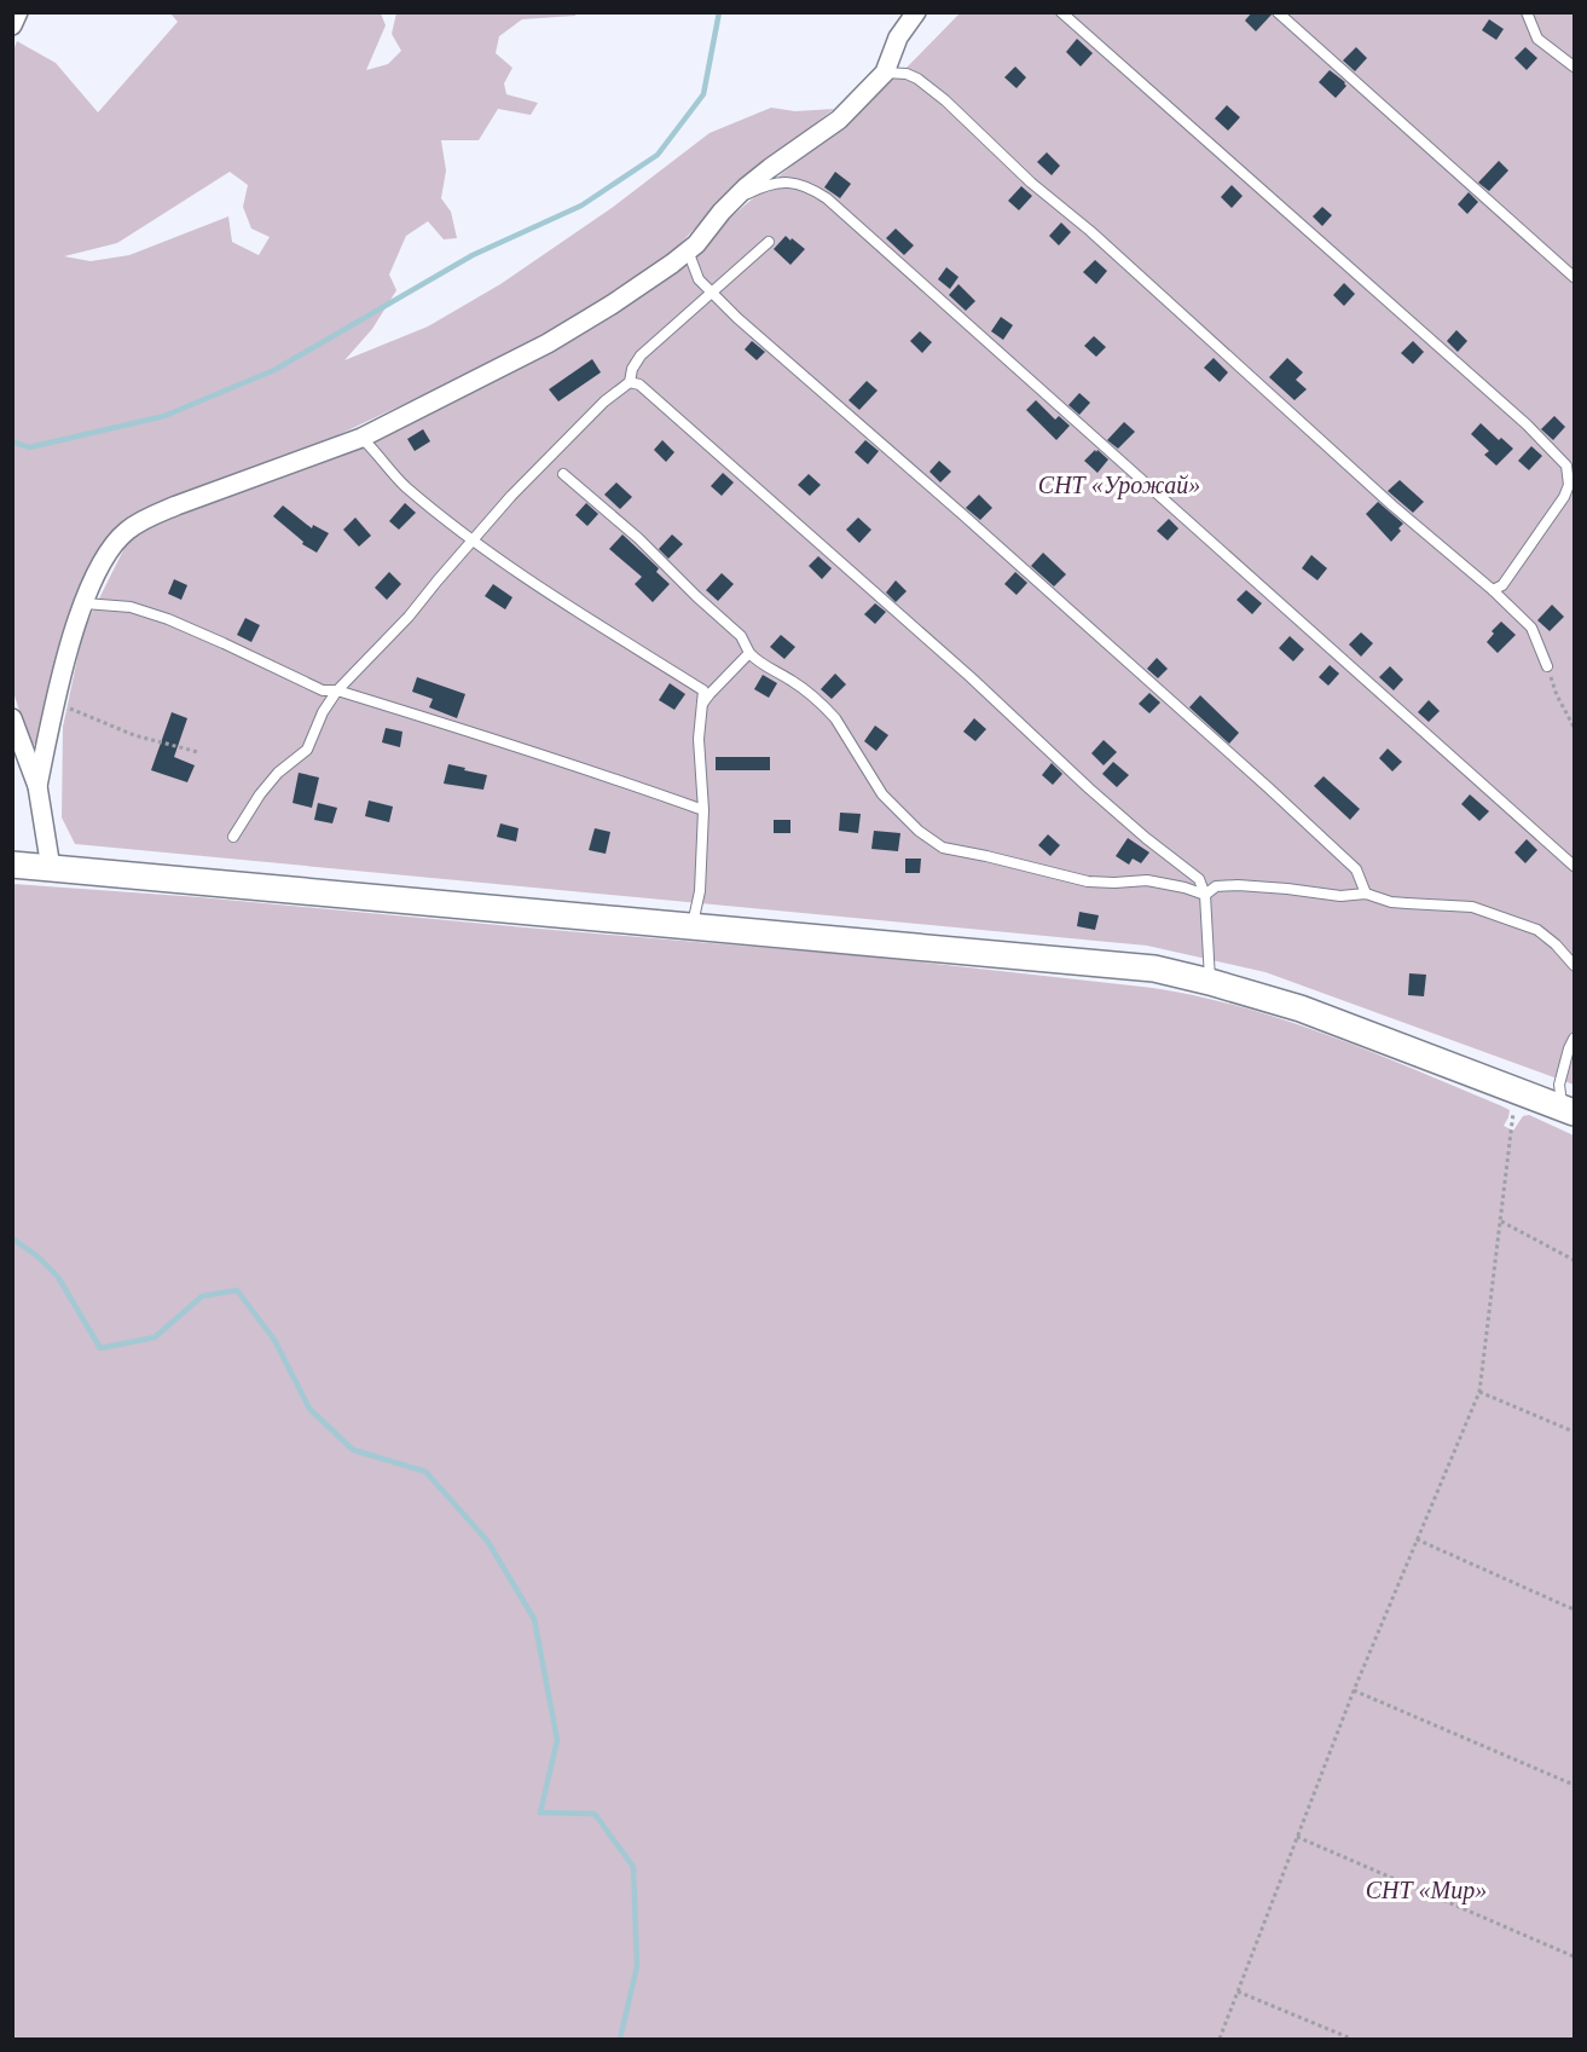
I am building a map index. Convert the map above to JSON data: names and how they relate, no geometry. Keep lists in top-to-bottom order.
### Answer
{
  "parks": ["СНТ «Урожай»", "СНТ «Мир»"]
}
